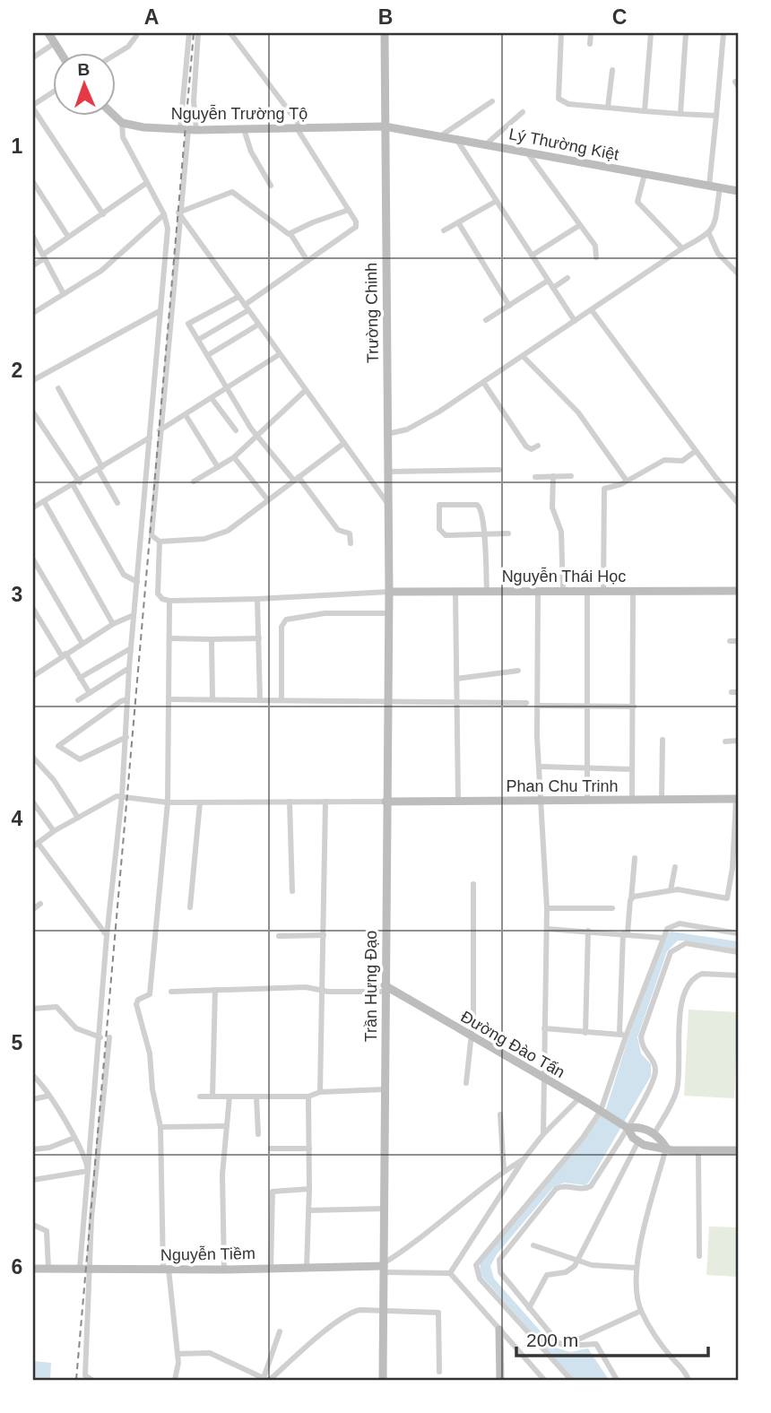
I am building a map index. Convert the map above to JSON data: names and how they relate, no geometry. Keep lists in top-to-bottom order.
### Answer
{
  "streets": {
    "main road": [
      "Nguyễn Trường Tộ",
      "Lý Thường Kiệt",
      "Trường Chinh",
      "Nguyễn Thái Học",
      "Phan Chu Trinh",
      "Trần Hưng Đạo",
      "Đường Đào Tấn",
      "Nguyễn Tiềm"
    ]
  },
  "crossings": [
    ["Nguyễn Trường Tộ", "Lý Thường Kiệt"],
    ["Nguyễn Trường Tộ", "Trường Chinh"],
    ["Lý Thường Kiệt", "Trường Chinh"],
    ["Trường Chinh", "Nguyễn Thái Học"],
    ["Trường Chinh", "Trần Hưng Đạo"],
    ["Nguyễn Thái Học", "Trần Hưng Đạo"],
    ["Phan Chu Trinh", "Trần Hưng Đạo"],
    ["Trần Hưng Đạo", "Đường Đào Tấn"],
    ["Trần Hưng Đạo", "Nguyễn Tiềm"]
  ],
  "scale_bar": "200 m",
  "north": "top",
  "grid": {
    "columns": ["A", "B", "C"],
    "rows": [
      "1",
      "2",
      "3",
      "4",
      "5",
      "6"
    ]
  }
}
